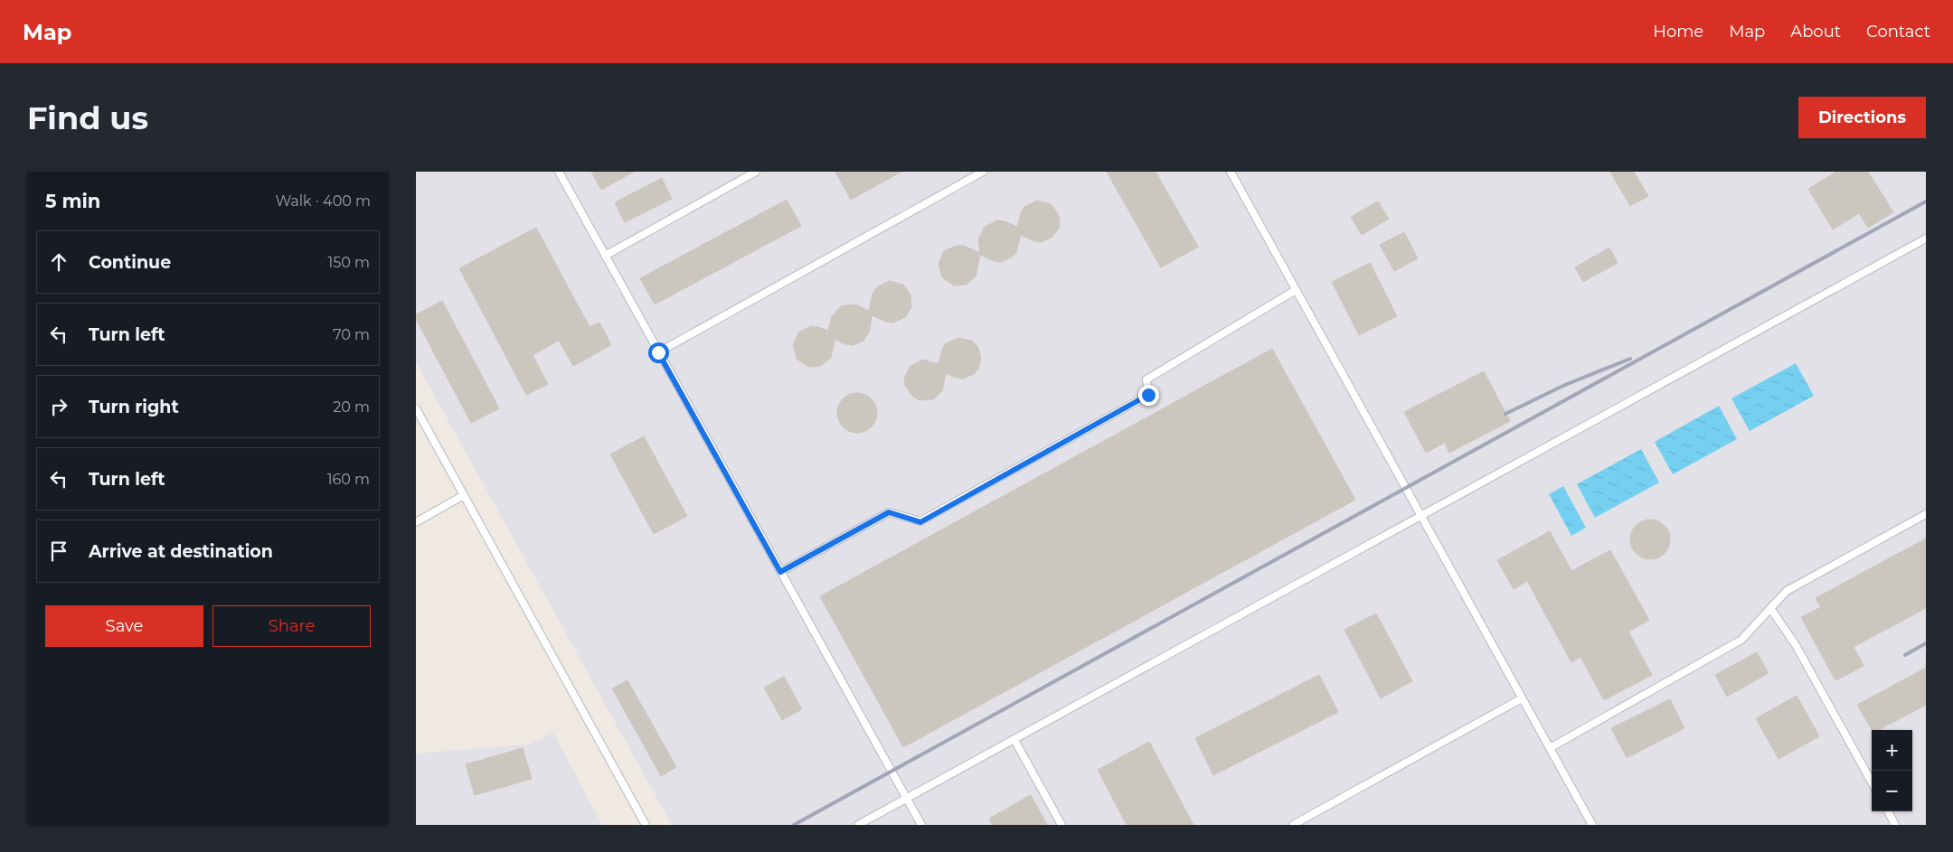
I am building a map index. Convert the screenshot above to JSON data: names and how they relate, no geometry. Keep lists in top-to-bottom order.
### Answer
{
  "page": {
    "header": "Map",
    "nav": [
      "Home",
      "Map",
      "About",
      "Contact"
    ],
    "buttons": [
      "Directions",
      ["Save", "Share"]
    ],
    "title": "Find us",
    "heading": ["5 min", "Walk · 400 m"],
    "list": [
      ["Continue", "150 m"],
      ["Turn left", "70 m"],
      ["Turn right", "20 m"],
      ["Turn left", "160 m"],
      "Arrive at destination"
    ],
    "map_buttons": ["+", "−"]
  }
}
